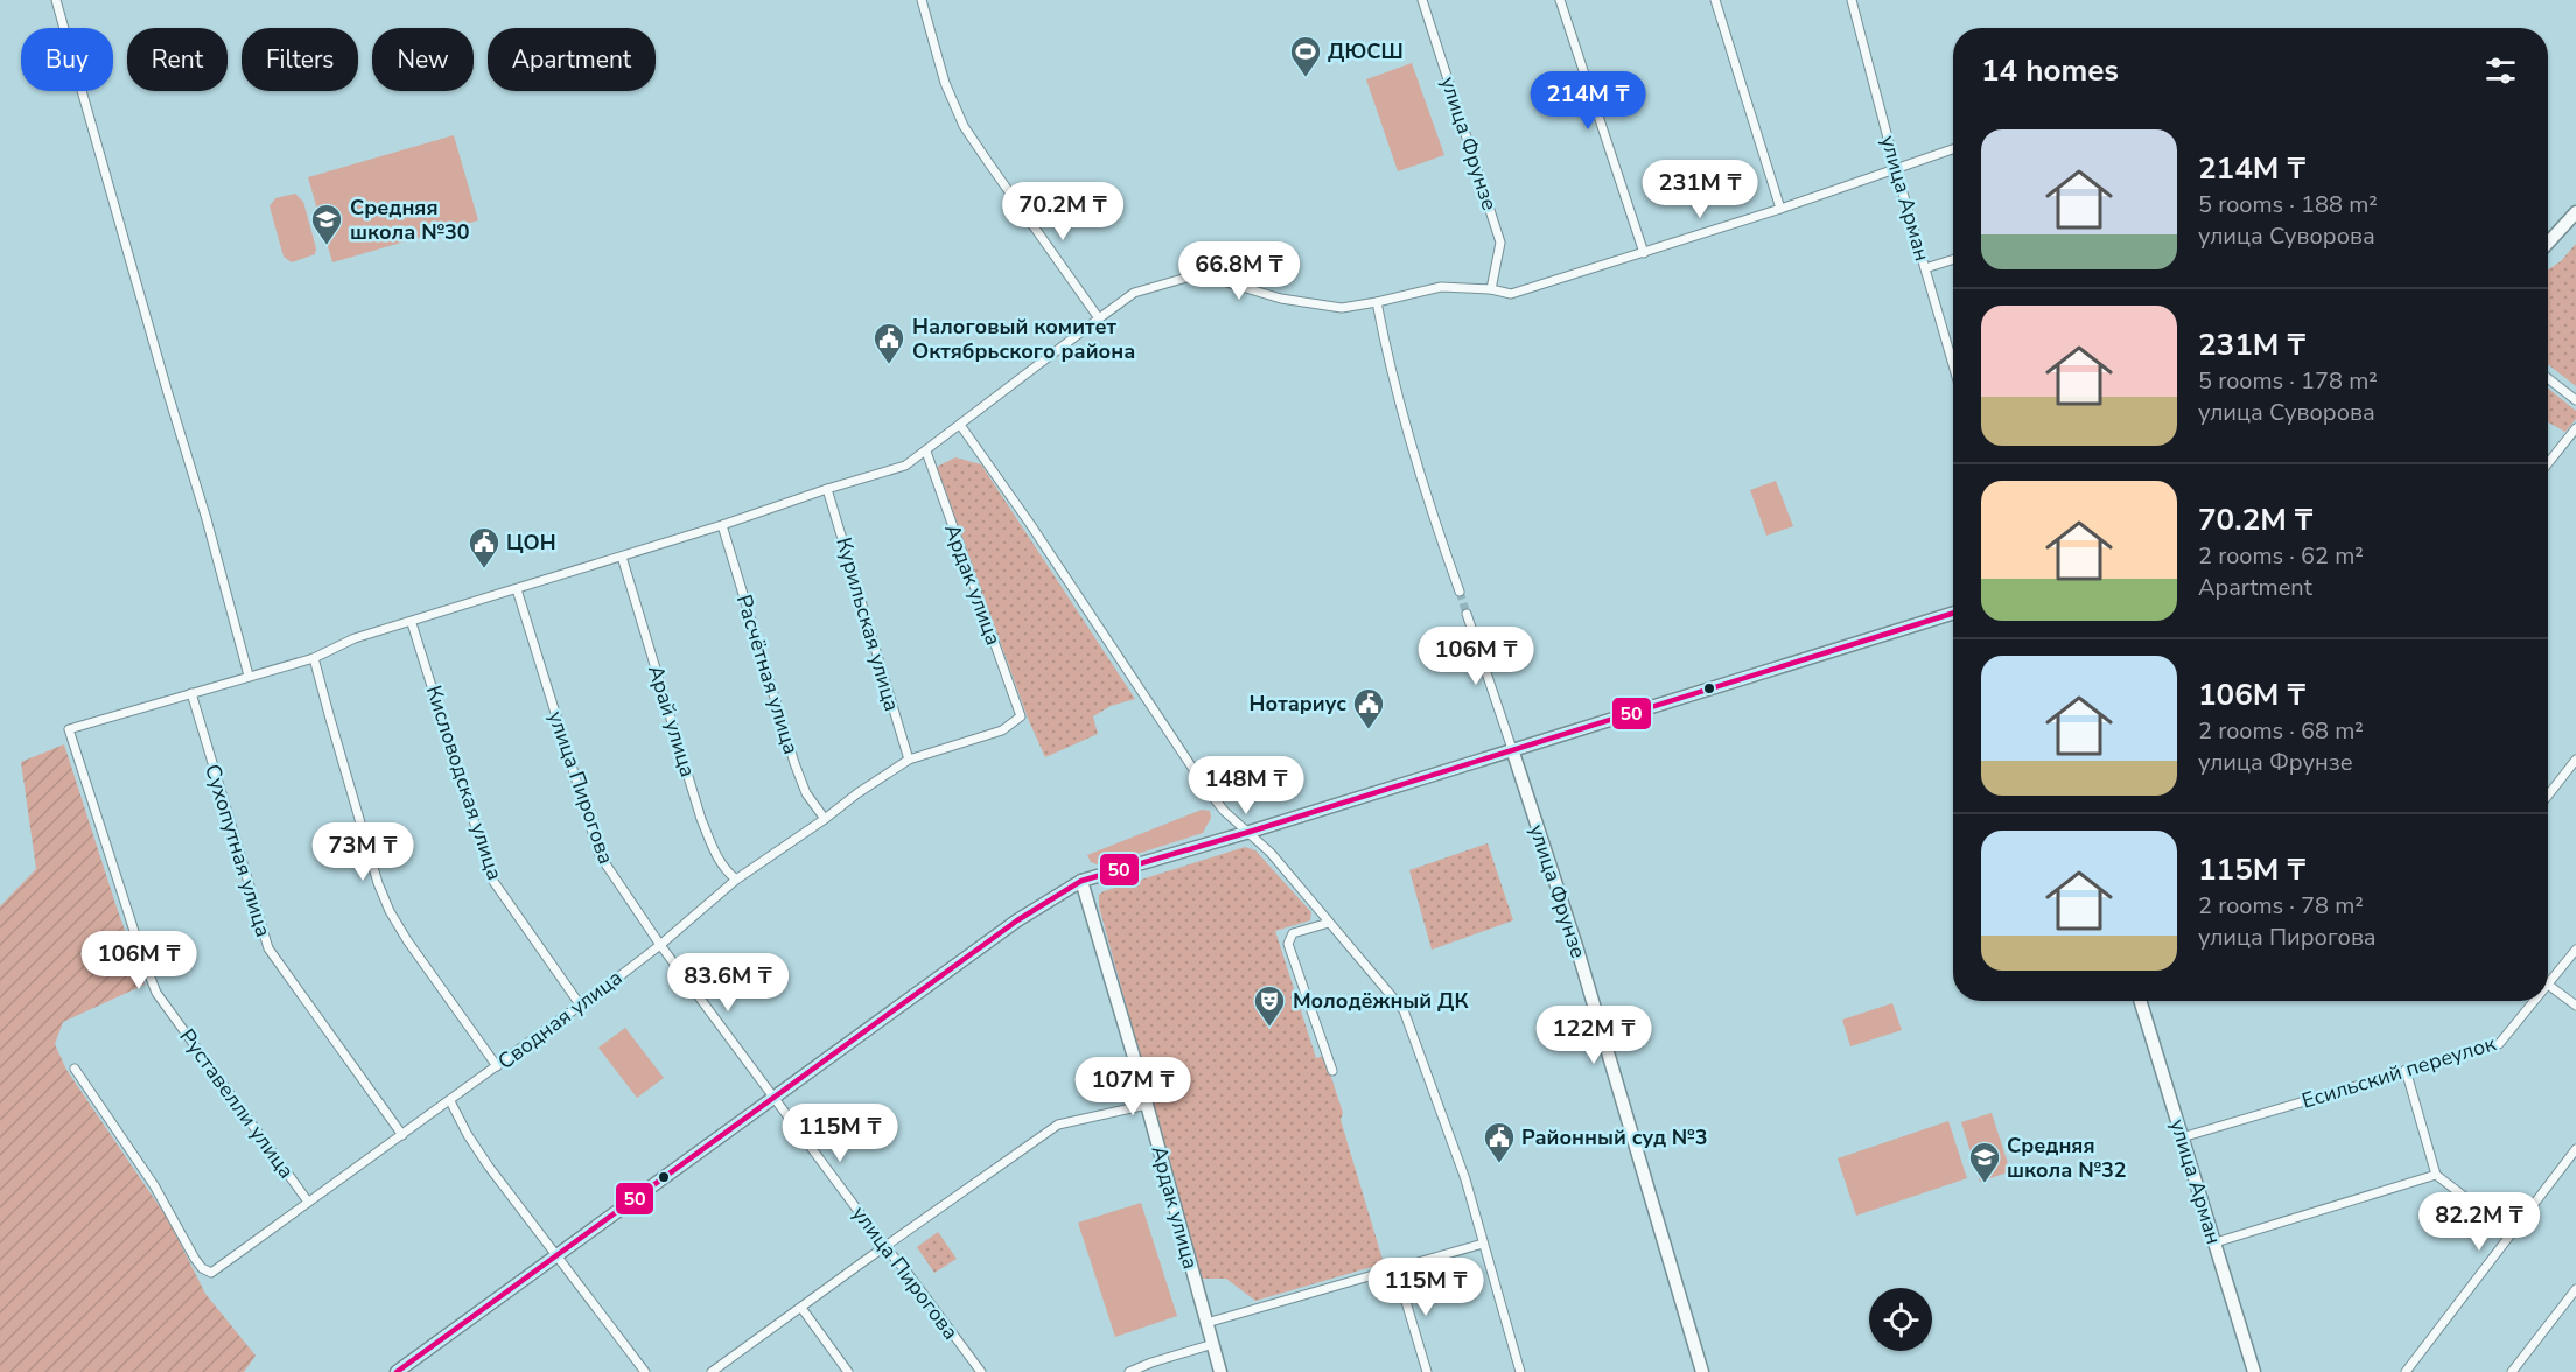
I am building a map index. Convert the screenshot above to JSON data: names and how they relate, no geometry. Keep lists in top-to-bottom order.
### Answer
{
  "streets": {
    "main road": ["улица Фрунзе", "улица Арман", "Ардак улица"],
    "street": [
      "Курильская улица",
      "Расчётная улица",
      "Арай улица",
      "Кисловодская улица",
      "улица Пирогова",
      "Сухопутная улица",
      "Сводная улица",
      "Есильский переулок",
      "Руставелли улица"
    ]
  },
  "crossings": [
    ["улица Арман", "Есильский переулок"],
    ["Ардак улица", "Сводная улица"],
    ["Курильская улица", "Сводная улица"],
    ["Расчётная улица", "Сводная улица"],
    ["Арай улица", "Сводная улица"],
    ["Кисловодская улица", "Сводная улица"],
    ["улица Пирогова", "Сводная улица"],
    ["Сухопутная улица", "Сводная улица"],
    ["Сухопутная улица", "Руставелли улица"],
    ["Сводная улица", "Руставелли улица"]
  ],
  "places": {
    "sports": ["ДЮСШ"],
    "school or university": ["Средняя школа №30", "Средняя школа №32"],
    "public building": [
      "Налоговый комитет Октябрьского района",
      "ЦОН",
      "Нотариус",
      "Районный суд №3"
    ],
    "theatre": ["Молодёжный ДК"]
  },
  "lines": ["transit line 50"],
  "page": {
    "chip": [
      "Buy",
      "Rent",
      "Filters",
      "New",
      "Apartment"
    ],
    "heading": "14 homes",
    "price": [
      "214M ₸",
      "231M ₸",
      "70.2M ₸",
      "66.8M ₸",
      "106M ₸",
      "148M ₸",
      "73M ₸",
      "106M ₸",
      "83.6M ₸",
      "122M ₸",
      "107M ₸",
      "115M ₸",
      "82.2M ₸",
      "115M ₸"
    ],
    "list": [
      {
        "name": "214M ₸",
        "note": "5 rooms · 188 m² · улица Суворова"
      },
      {
        "name": "231M ₸",
        "note": "5 rooms · 178 m² · улица Суворова"
      },
      {
        "name": "70.2M ₸",
        "note": "2 rooms · 62 m² · Apartment"
      },
      {
        "name": "106M ₸",
        "note": "2 rooms · 68 m² · улица Фрунзе"
      },
      {
        "name": "115M ₸",
        "note": "2 rooms · 78 m² · улица Пирогова"
      }
    ]
  }
}
